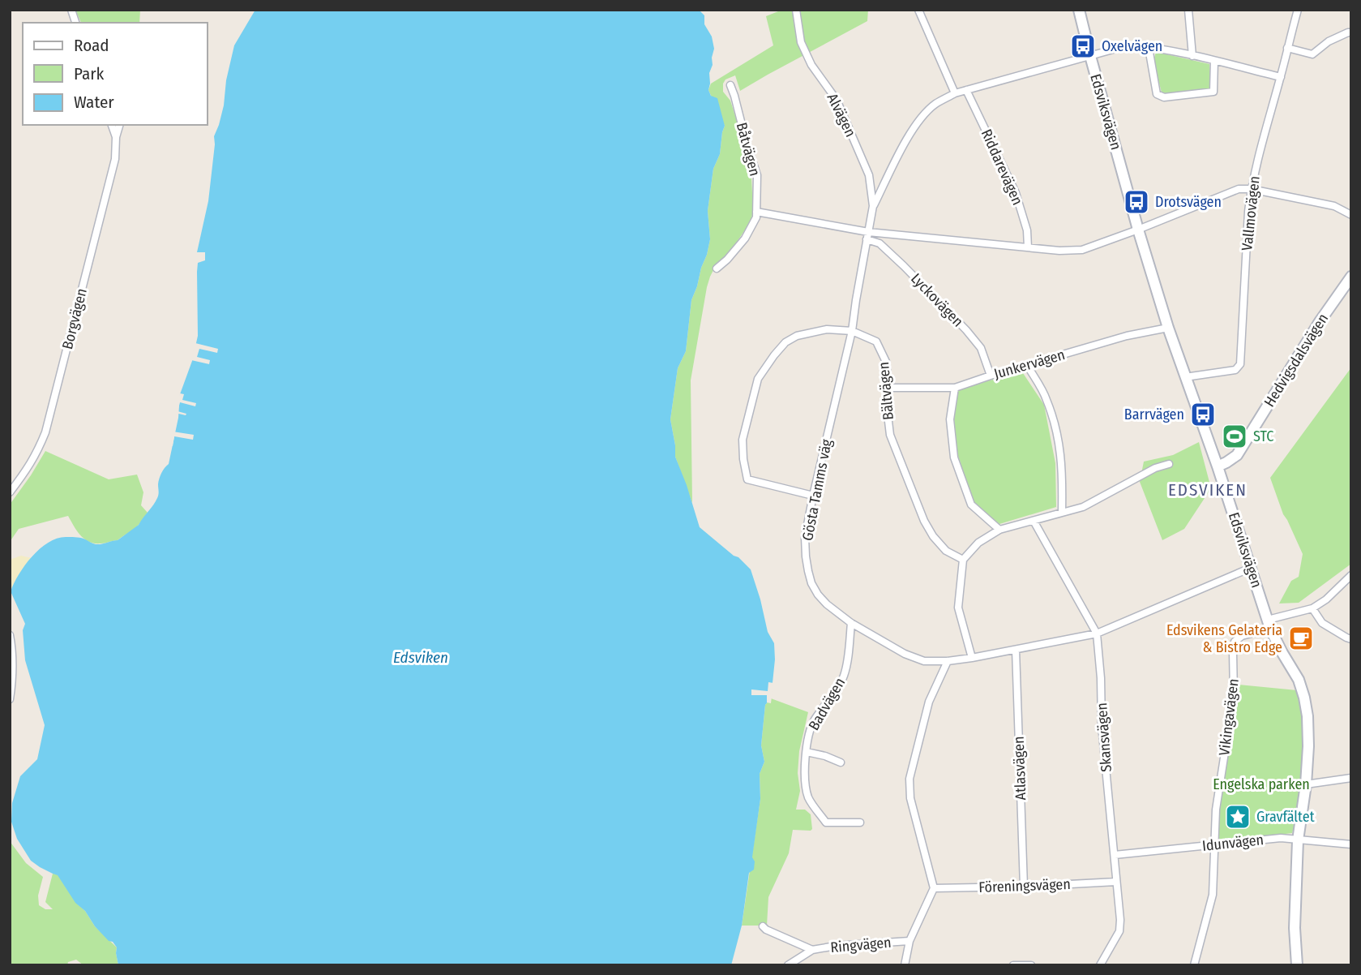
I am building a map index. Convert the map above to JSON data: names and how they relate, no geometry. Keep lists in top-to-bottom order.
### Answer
{
  "streets": {
    "street": [
      "Edsviksvägen",
      "Alvägen",
      "Båtvägen",
      "Riddarevägen",
      "Vallmovägen",
      "Lyckovägen",
      "Borgvägen",
      "Hedvigsdalsvägen",
      "Junkervägen",
      "Bältvägen",
      "Gösta Tamms väg",
      "Badvägen",
      "Vikingavägen",
      "Skansvägen",
      "Atlasvägen",
      "Idunvägen",
      "Föreningsvägen",
      "Ringvägen"
    ]
  },
  "crossings": [
    ["Edsviksvägen", "Vallmovägen"],
    ["Edsviksvägen", "Hedvigsdalsvägen"],
    ["Edsviksvägen", "Junkervägen"],
    ["Edsviksvägen", "Gösta Tamms väg"],
    ["Edsviksvägen", "Vikingavägen"],
    ["Edsviksvägen", "Idunvägen"],
    ["Alvägen", "Lyckovägen"],
    ["Alvägen", "Gösta Tamms väg"],
    ["Lyckovägen", "Junkervägen"],
    ["Lyckovägen", "Gösta Tamms väg"],
    ["Lyckovägen", "Skansvägen"],
    ["Junkervägen", "Bältvägen"],
    ["Junkervägen", "Skansvägen"],
    ["Bältvägen", "Gösta Tamms väg"],
    ["Gösta Tamms väg", "Badvägen"],
    ["Gösta Tamms väg", "Skansvägen"],
    ["Gösta Tamms väg", "Atlasvägen"],
    ["Vikingavägen", "Idunvägen"],
    ["Skansvägen", "Idunvägen"],
    ["Skansvägen", "Föreningsvägen"],
    ["Atlasvägen", "Föreningsvägen"]
  ],
  "districts": ["EDSVIKEN"],
  "water": ["Edsviken"],
  "parks": ["Engelska parken"],
  "places": {
    "bus stop": ["Oxelvägen", "Drotsvägen", "Barrvägen"],
    "sports": ["STC"],
    "cafe": ["Edsvikens Gelateria & Bistro Edge"],
    "place": ["Gravfältet"]
  },
  "legend": ["Road", "Park", "Water"]
}
